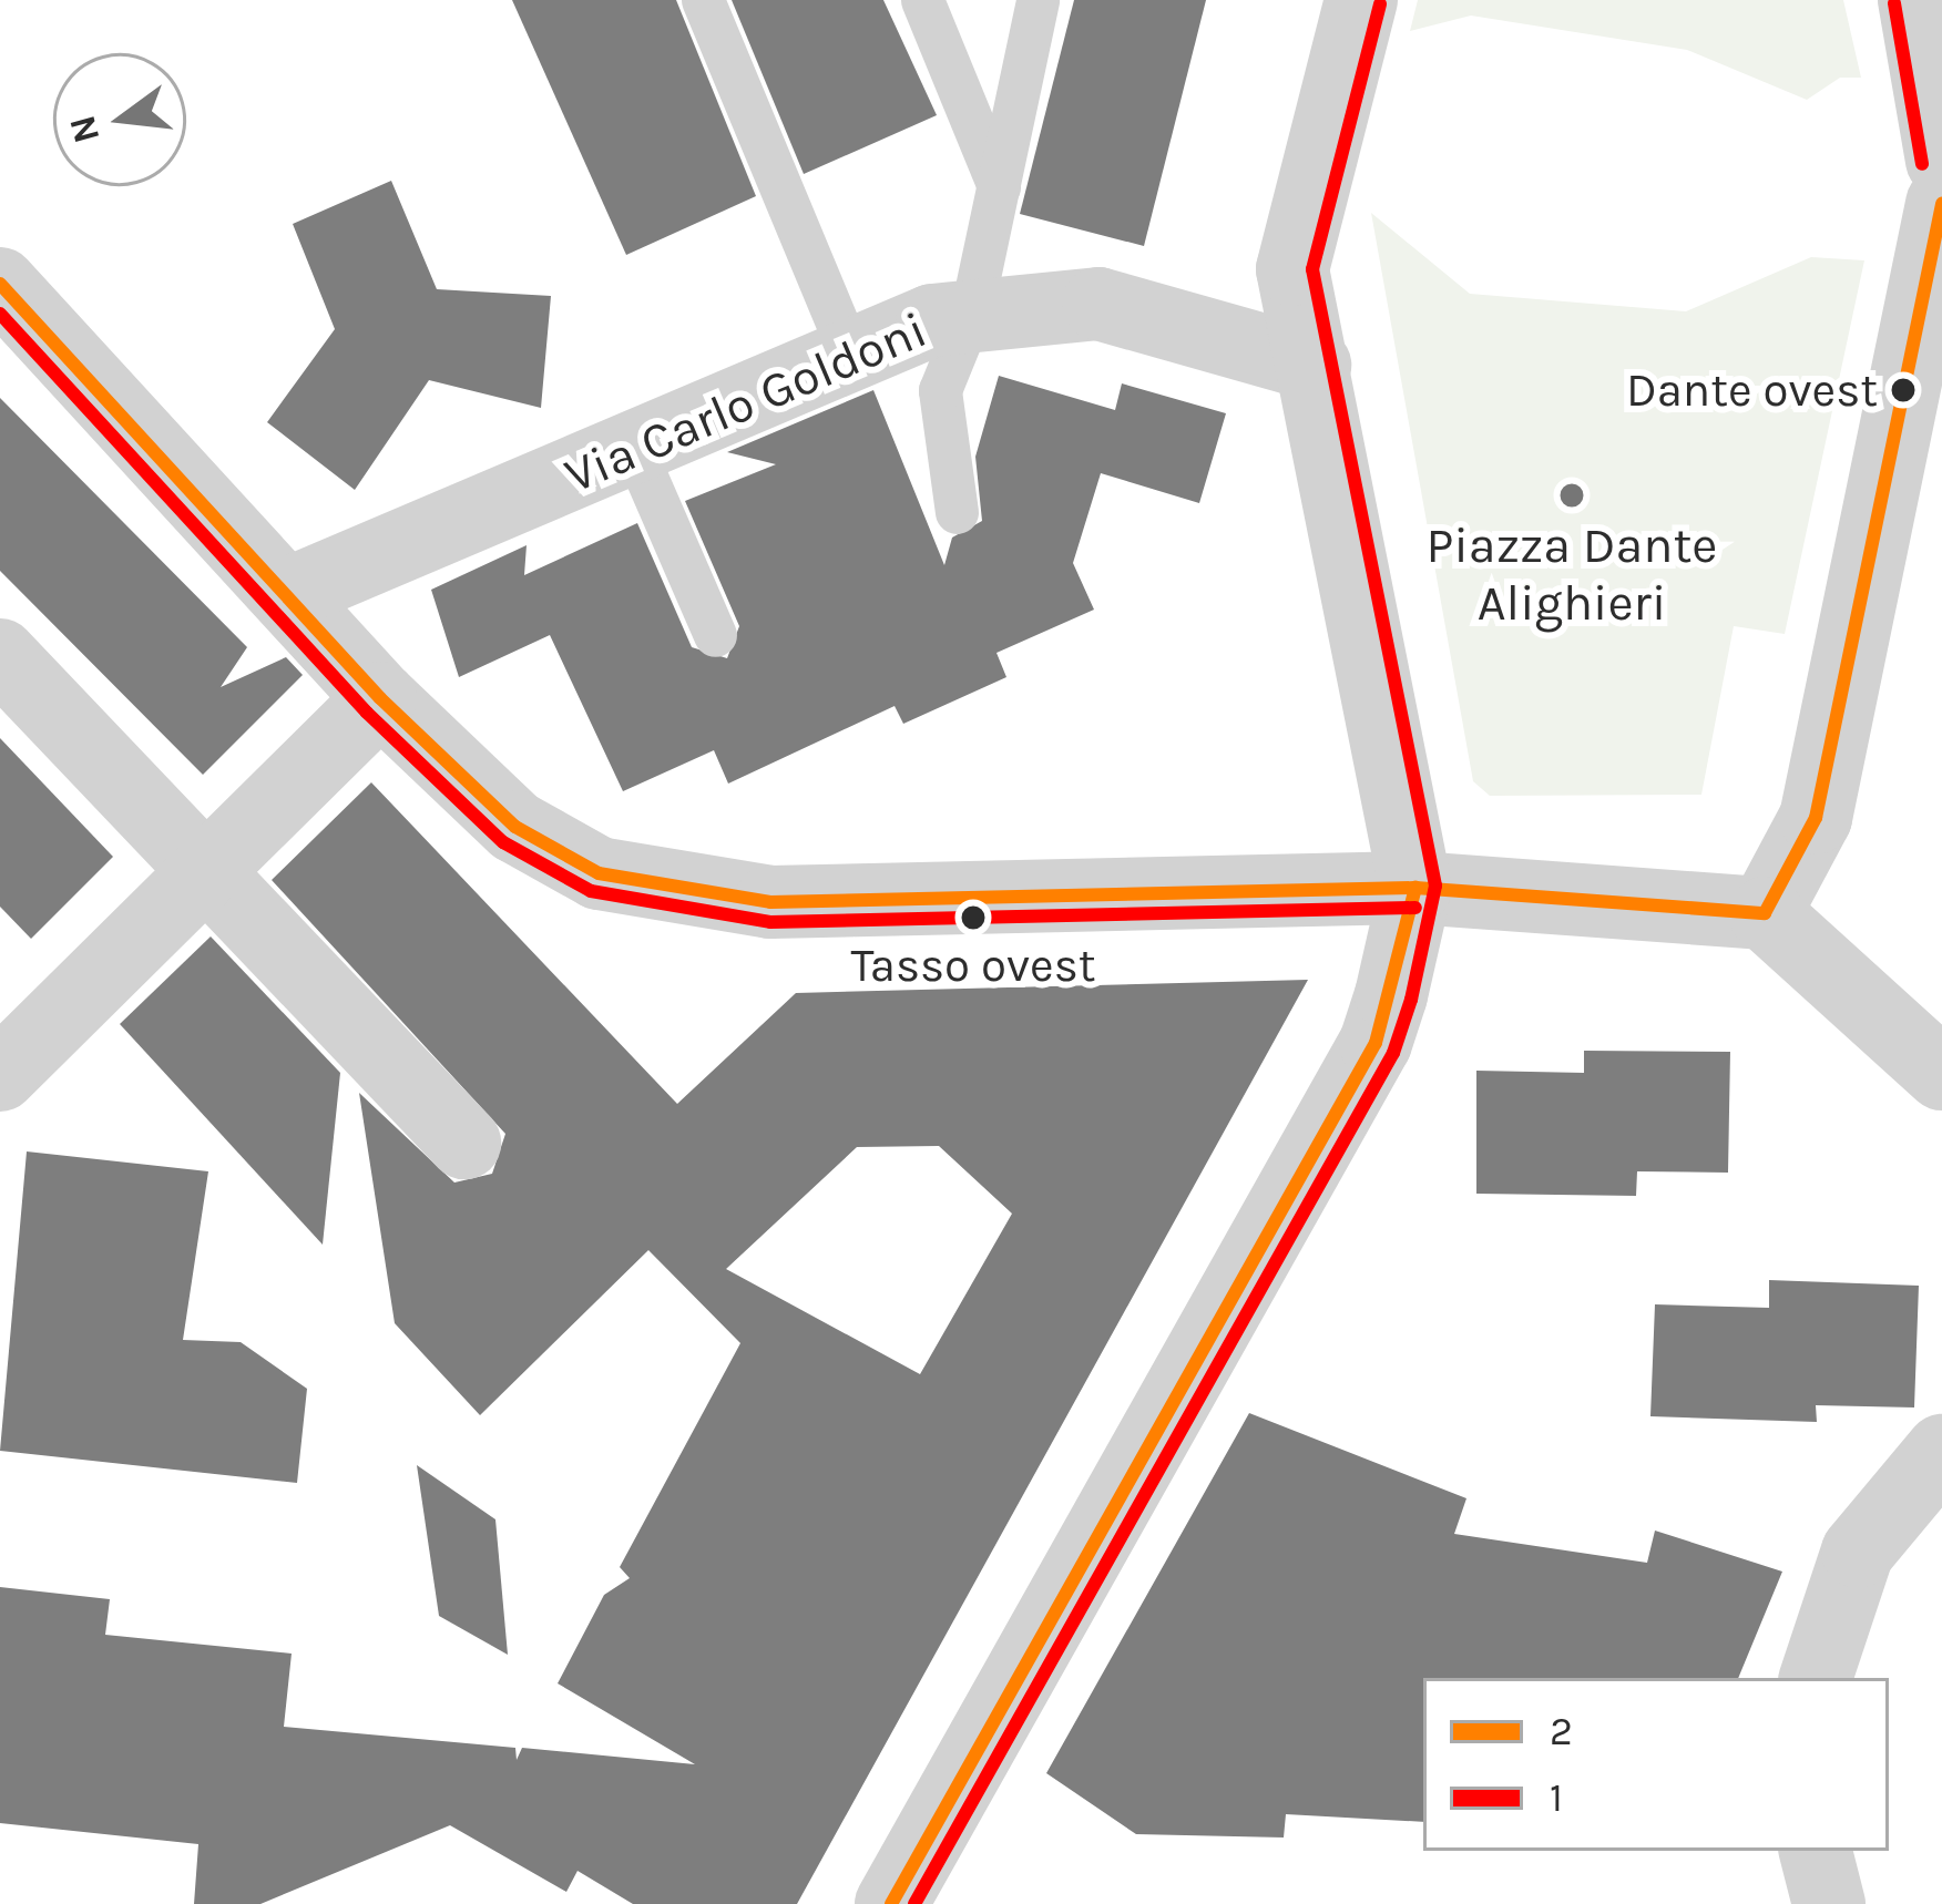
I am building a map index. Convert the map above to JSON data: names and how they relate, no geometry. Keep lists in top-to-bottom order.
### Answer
{
  "streets": {
    "street": ["Via Carlo Goldoni"]
  },
  "places": ["Dante ovest", "Piazza Dante Alighieri", "Tasso ovest"],
  "lines": ["transit line 1", "transit line 2"],
  "legend": ["2", "1"],
  "north": "left"
}
